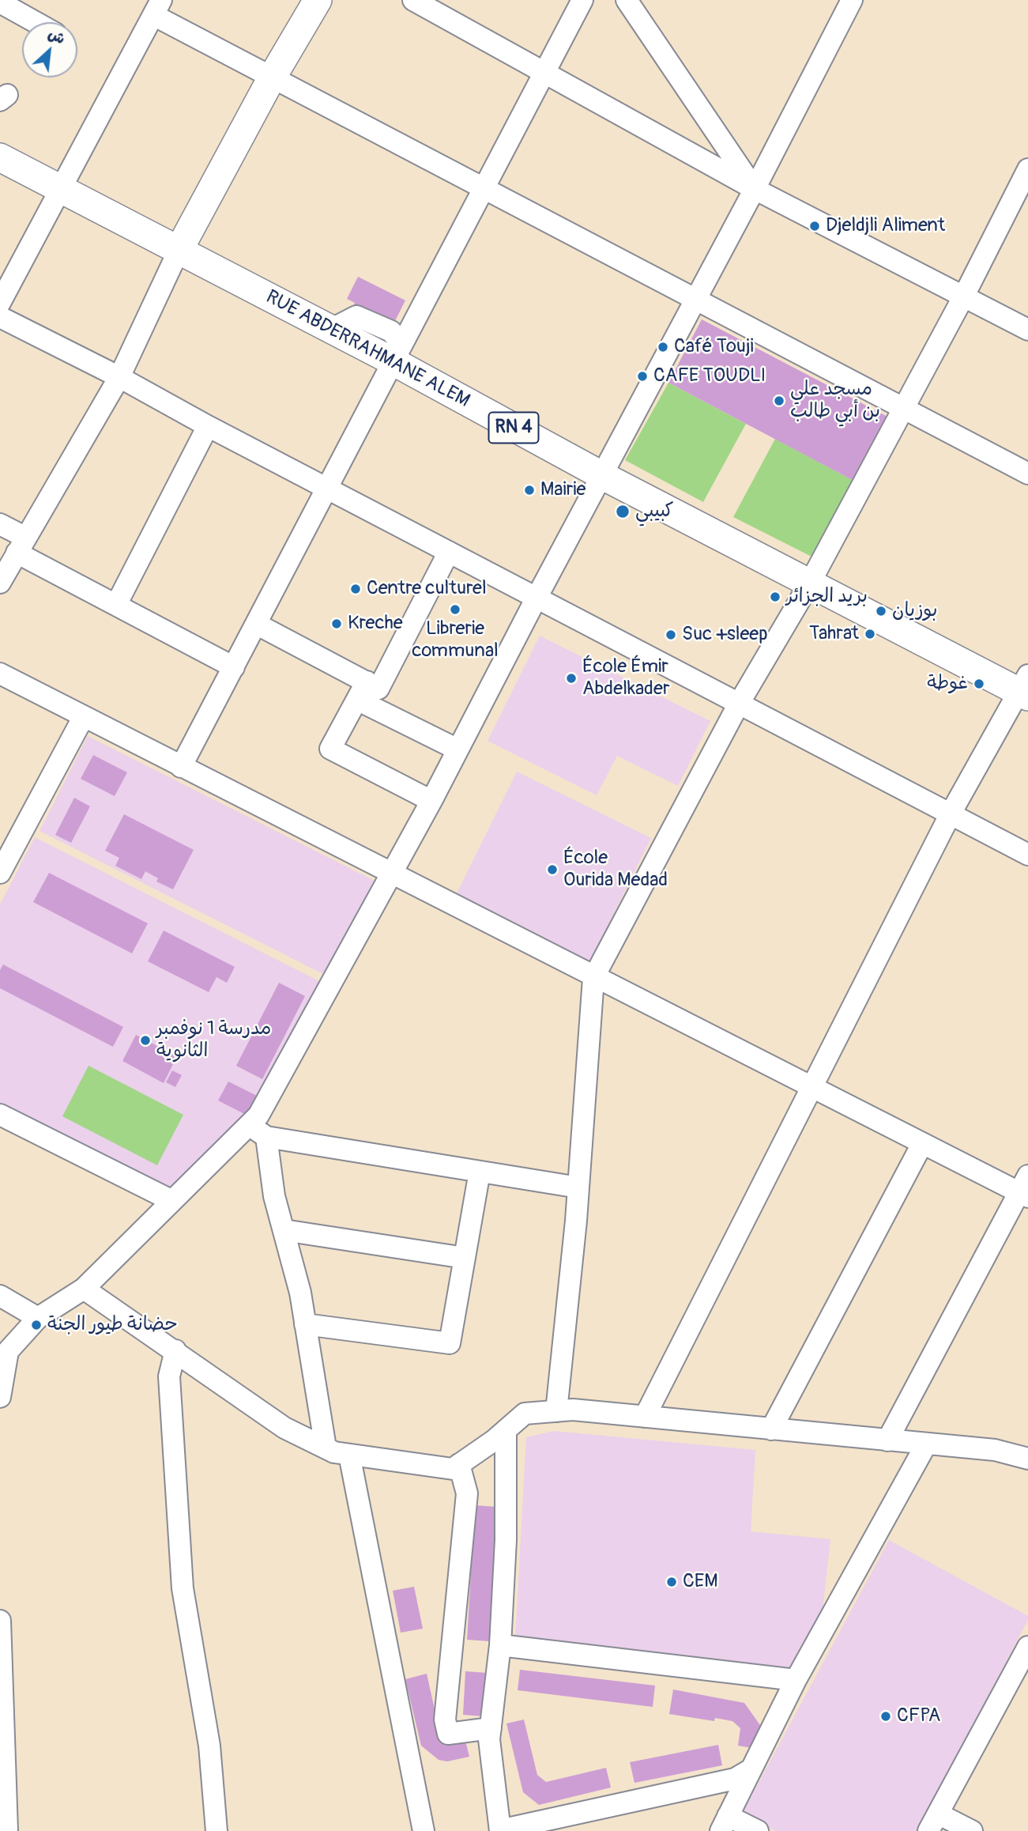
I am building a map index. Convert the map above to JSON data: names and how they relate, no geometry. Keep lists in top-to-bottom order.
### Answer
{
  "streets": {
    "main road": ["RUE ABDERRAHMANE ALEM", "RN 4"]
  },
  "places": [
    "Djeldjli Aliment",
    "Café Touji",
    "CAFE TOUDLI",
    "مسجد علي بن أبي طالب",
    "Mairie",
    "كبيبي",
    "Centre culturel",
    "بريد الجزائر",
    "Librerie communal",
    "بوزيان",
    "Kreche",
    "Tahrat",
    "Suc +sleep",
    "École Émir Abdelkader",
    "غوطة",
    "École Ourida Medad",
    "مدرسة 1 نوفمبر الثانوية",
    "حضانة طيور الجنة",
    "CEM",
    "CFPA"
  ],
  "north": "top right"
}
